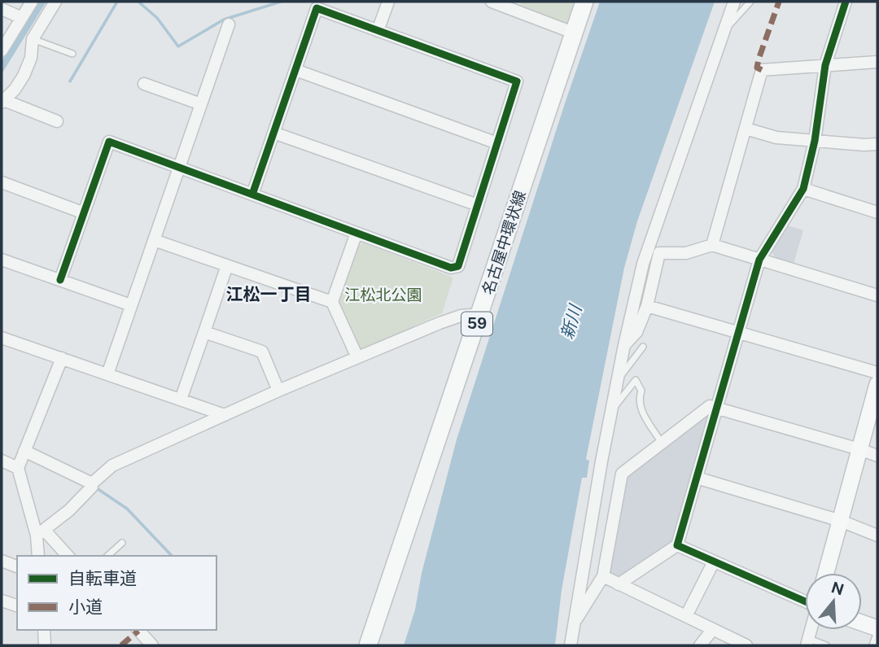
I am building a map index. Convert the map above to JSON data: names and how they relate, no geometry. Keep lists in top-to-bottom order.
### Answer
{
  "streets": {
    "main road": ["名古屋中環状線", "59"]
  },
  "districts": ["江松一丁目"],
  "water": ["新川"],
  "parks": ["江松北公園"],
  "legend": ["自転車道", "小道"],
  "north": "top"
}
